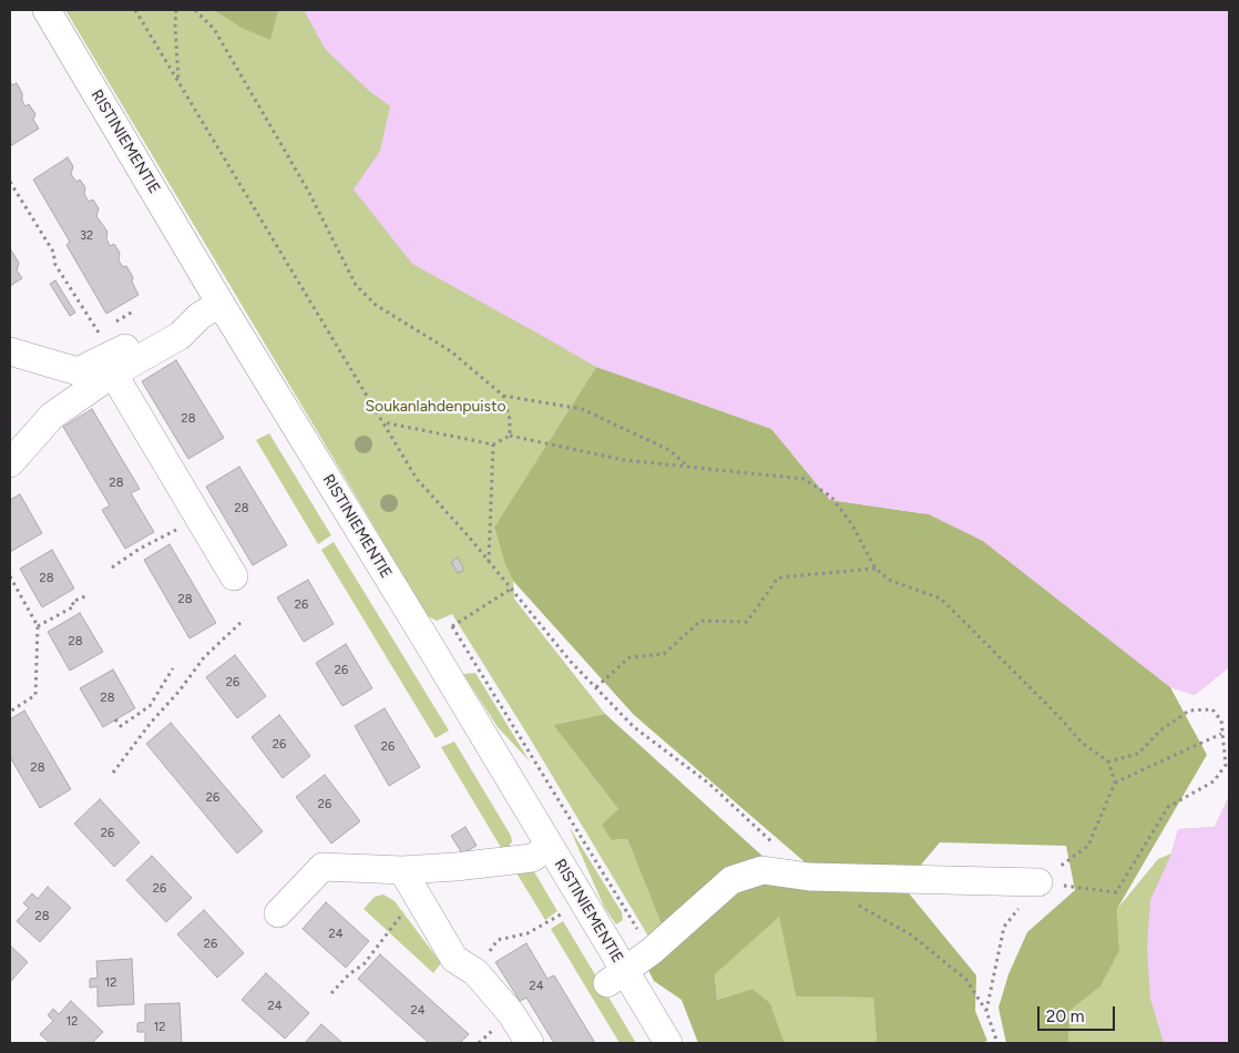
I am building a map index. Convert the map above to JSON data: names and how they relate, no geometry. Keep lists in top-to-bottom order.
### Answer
{
  "streets": {
    "street": ["RISTINIEMENTIE"]
  },
  "parks": ["Soukanlahdenpuisto"],
  "house_numbers": [
    "32",
    "28",
    "28",
    "28",
    "28",
    "28",
    "26",
    "28",
    "26",
    "26",
    "28",
    "26",
    "26",
    "28",
    "26",
    "26",
    "26",
    "26",
    "28",
    "24",
    "26",
    "12",
    "24",
    "24",
    "24",
    "12",
    "12"
  ],
  "scale_bar": "20 m"
}
